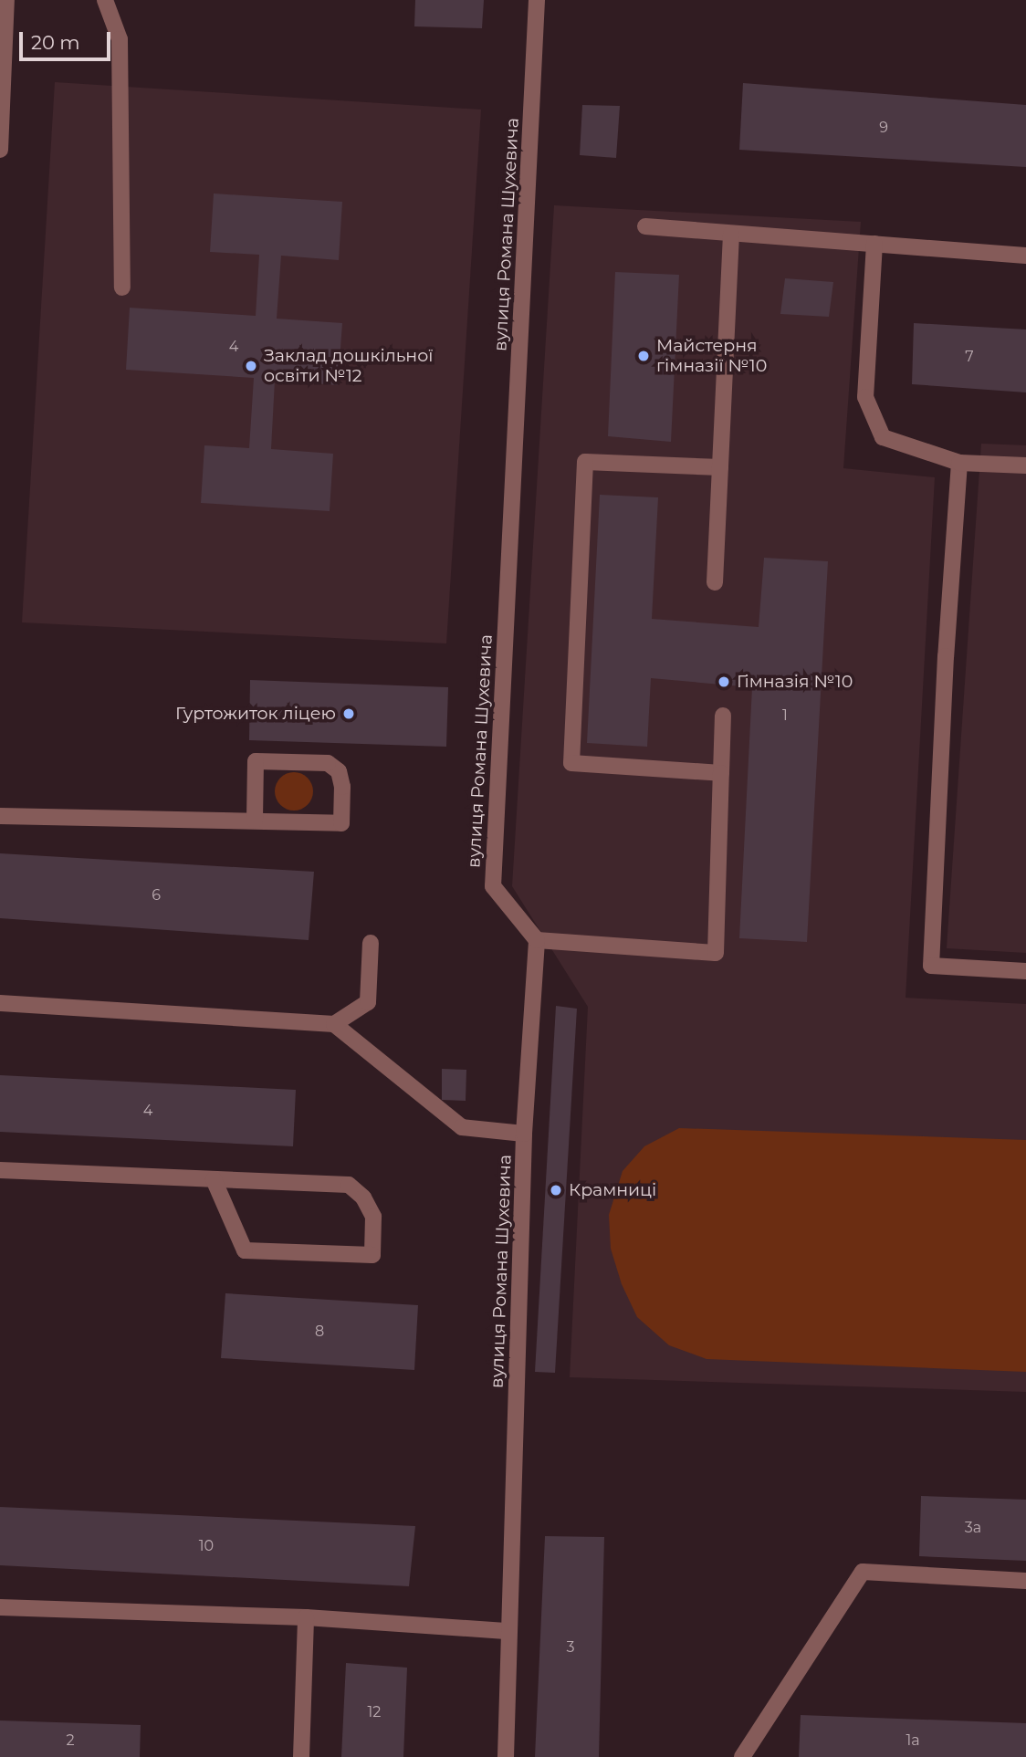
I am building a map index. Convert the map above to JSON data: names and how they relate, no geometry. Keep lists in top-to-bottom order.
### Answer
{
  "streets": {
    "street": ["вулиця Романа Шухевича"]
  },
  "places": [
    "Майстерня гімназії №10",
    "Заклад дошкільної освіти №12",
    "Гімназія №10",
    "Гуртожиток ліцею",
    "Крамниці"
  ],
  "house_numbers": [
    "9",
    "4",
    "7",
    "1",
    "6",
    "4",
    "8",
    "3а",
    "10",
    "3",
    "12",
    "2",
    "1а"
  ],
  "scale_bar": "20 m"
}
